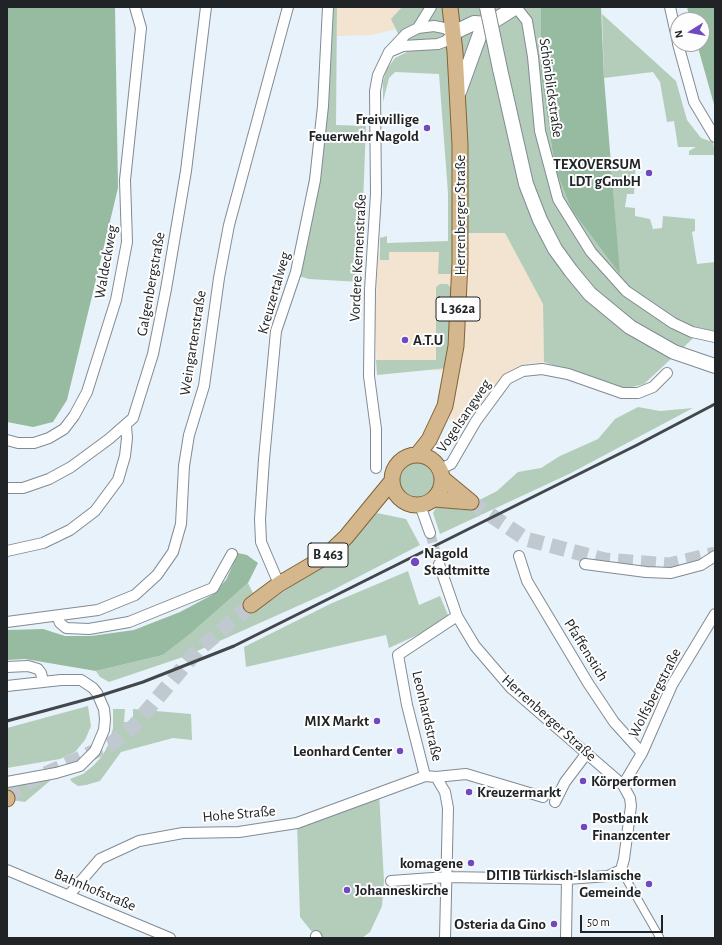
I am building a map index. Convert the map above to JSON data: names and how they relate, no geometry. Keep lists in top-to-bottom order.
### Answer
{
  "streets": {
    "main road": ["Herrenberger Straße", "L 362a", "B 463"],
    "street": [
      "Schönblickstraße",
      "Vordere Kernenstraße",
      "Waldeckweg",
      "Galgenbergstraße",
      "Kreuzertalweg",
      "Weingartenstraße",
      "Vogelsangweg",
      "Pfaffenstich",
      "Wolfsbergstraße",
      "Leonhardstraße",
      "Hohe Straße",
      "Bahnhofstraße"
    ]
  },
  "crossings": [
    ["Herrenberger Straße", "Vordere Kernenstraße"],
    ["Herrenberger Straße", "Vogelsangweg"],
    ["Herrenberger Straße", "B 463"],
    ["Herrenberger Straße", "Wolfsbergstraße"],
    ["Herrenberger Straße", "Leonhardstraße"],
    ["Kreuzertalweg", "B 463"],
    ["Vogelsangweg", "B 463"],
    ["Pfaffenstich", "Wolfsbergstraße"],
    ["Leonhardstraße", "Hohe Straße"],
    ["Hohe Straße", "Bahnhofstraße"]
  ],
  "places": [
    "Freiwillige Feuerwehr Nagold",
    "TEXOVERSUM LDT gGmbH",
    "A.T.U",
    "Nagold Stadtmitte",
    "MIX Markt",
    "Leonhard Center",
    "Körperformen",
    "Kreuzermarkt",
    "Postbank Finanzcenter",
    "komagene",
    "DITIB Türkisch-Islamische Gemeinde",
    "Johanneskirche",
    "Osteria da Gino"
  ],
  "scale_bar": "50 m",
  "north": "left"
}
